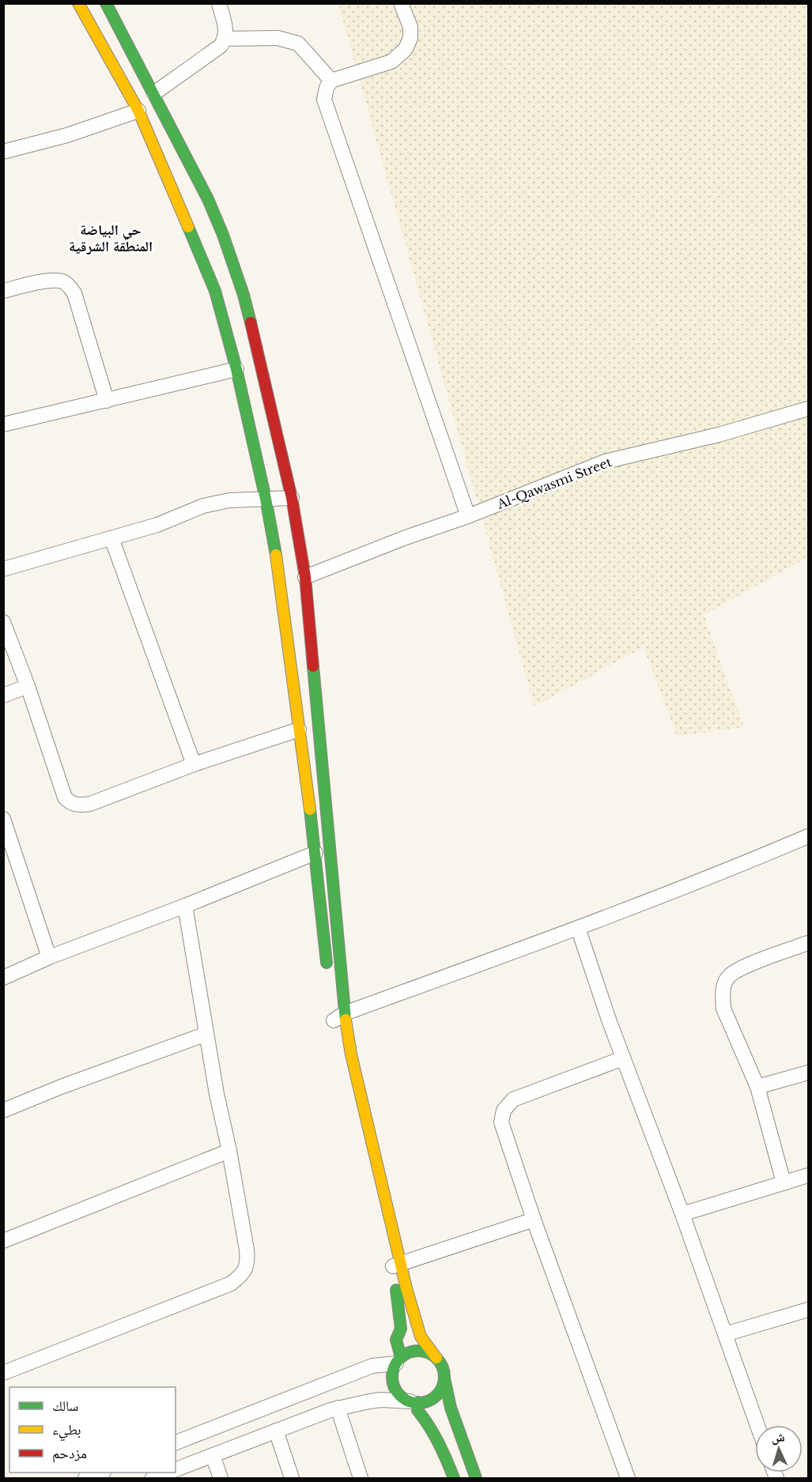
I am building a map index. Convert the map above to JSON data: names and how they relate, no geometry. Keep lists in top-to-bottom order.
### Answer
{
  "streets": {
    "street": ["Al-Qawasmi Street"]
  },
  "districts": ["حي البياضة المنطقة الشرقية"],
  "legend": ["سالك", "بطيء", "مزدحم"],
  "north": "top"
}
